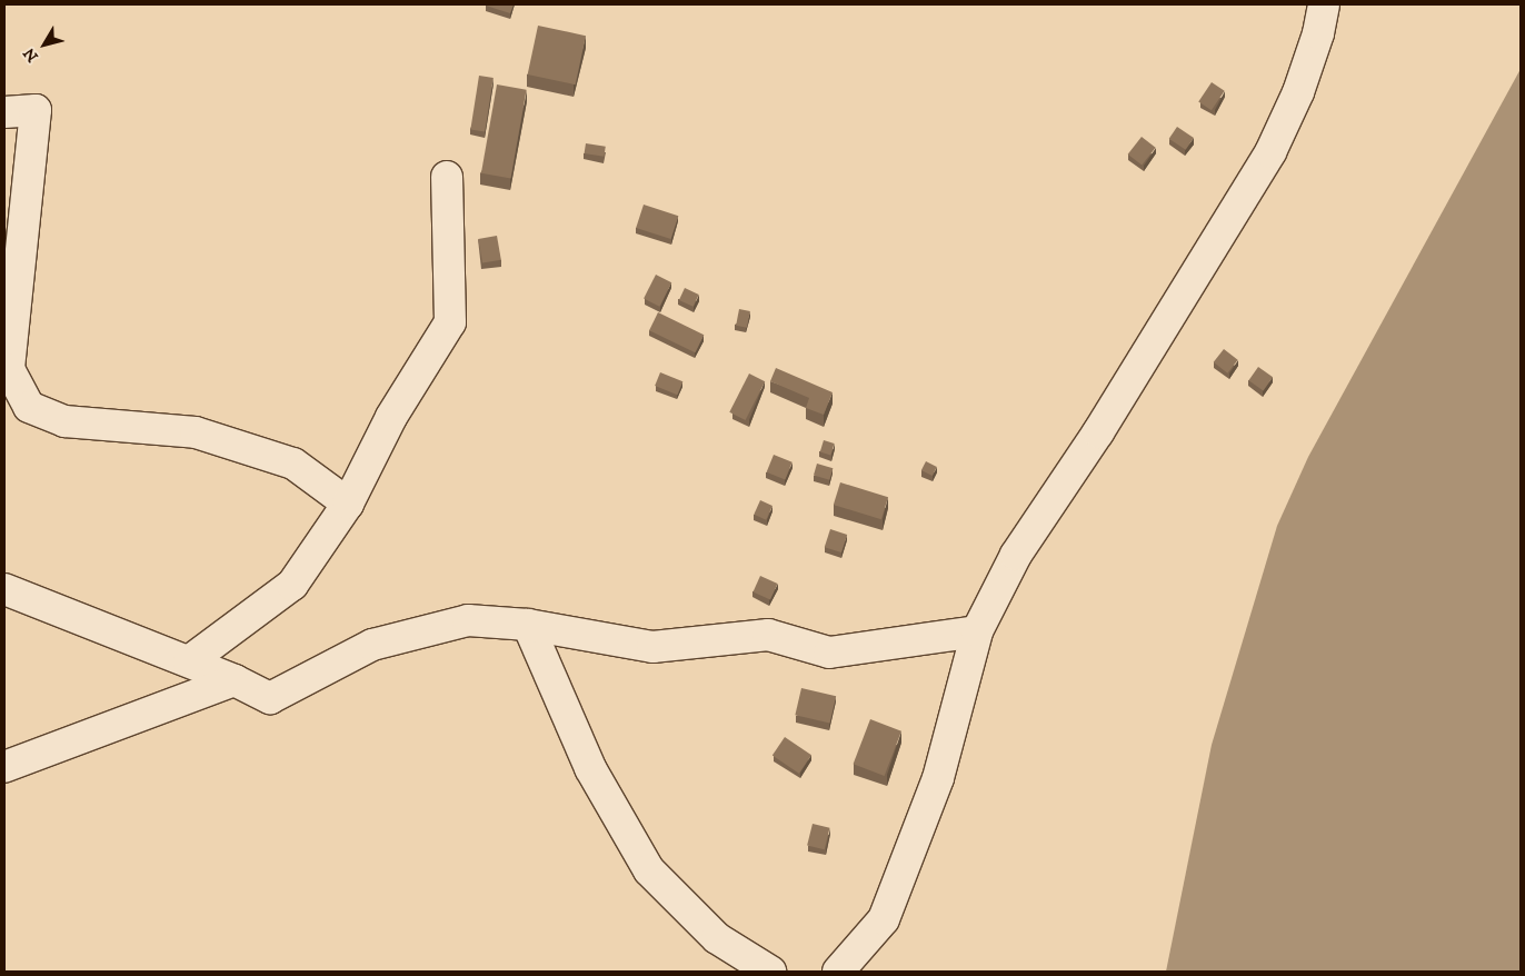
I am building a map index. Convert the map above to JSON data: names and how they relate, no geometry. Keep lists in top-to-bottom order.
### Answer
{
  "north": "bottom left"
}
